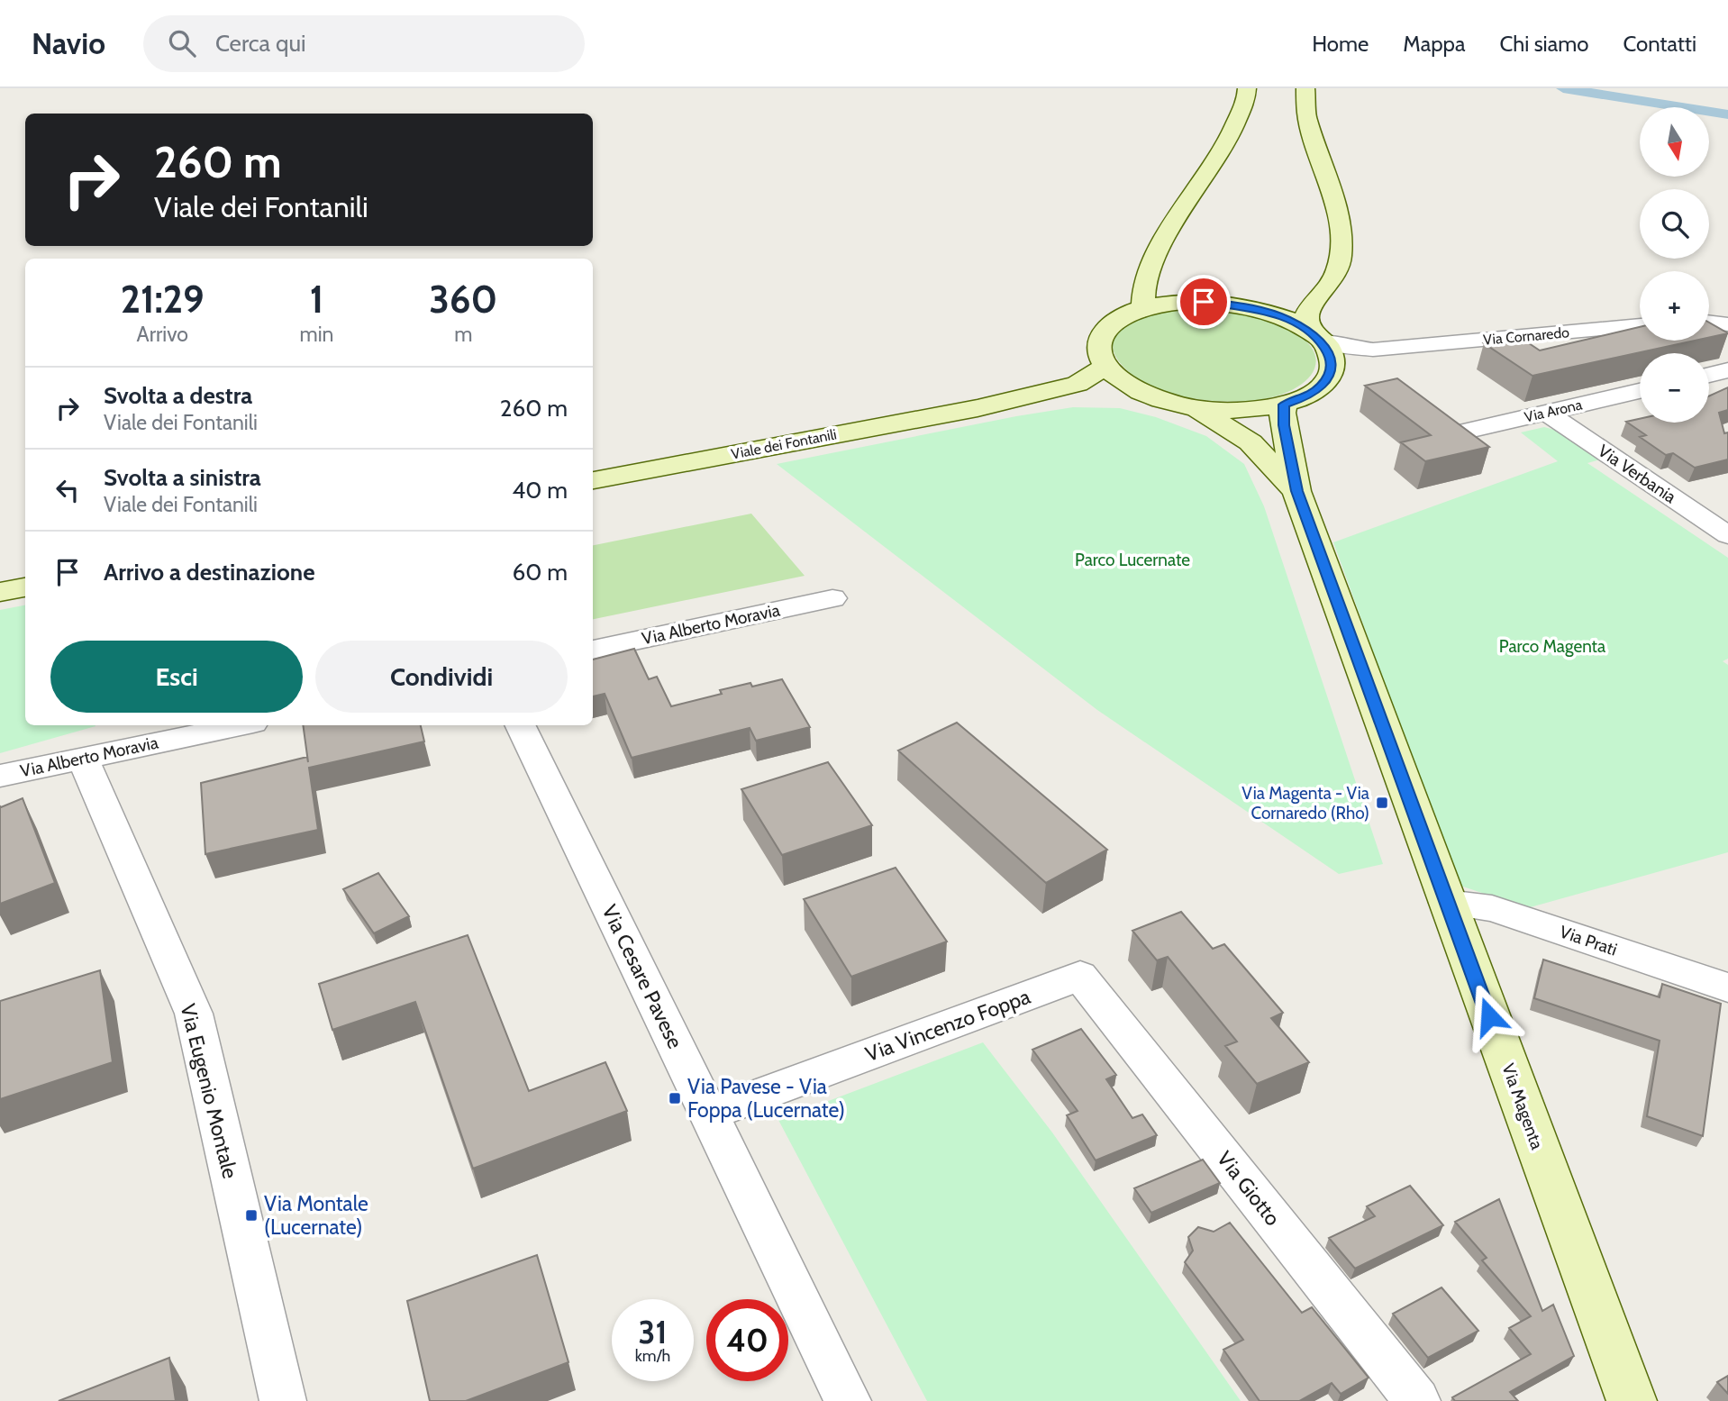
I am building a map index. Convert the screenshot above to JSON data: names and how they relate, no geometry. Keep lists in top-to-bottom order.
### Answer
{
  "streets": {
    "main road": ["Viale dei Fontanili", "Via Magenta"],
    "street": [
      "Via Cornaredo",
      "Via Arona",
      "Via Verbania",
      "Via Alberto Moravia",
      "Via Prati",
      "Via Cesare Pavese",
      "Via Vincenzo Foppa",
      "Via Eugenio Montale",
      "Via Giotto"
    ]
  },
  "crossings": [
    ["Via Cornaredo", "Viale dei Fontanili"],
    ["Via Arona", "Via Verbania"],
    ["Viale dei Fontanili", "Via Magenta"],
    ["Via Alberto Moravia", "Via Eugenio Montale"],
    ["Via Prati", "Via Magenta"],
    ["Via Cesare Pavese", "Via Vincenzo Foppa"],
    ["Via Vincenzo Foppa", "Via Giotto"]
  ],
  "parks": ["Parco Lucernate", "Parco Magenta"],
  "places": {
    "transit": ["Via Magenta - Via Cornaredo (Rho)", "Via Pavese - Via Foppa (Lucernate)", "Via Montale (Lucernate)"]
  },
  "north": "bottom",
  "page": {
    "header": "Navio",
    "search": "Cerca qui",
    "nav": [
      "Home",
      "Mappa",
      "Chi siamo",
      "Contatti"
    ],
    "map_buttons": ["+", "−"],
    "turn": ["260 m", "Viale dei Fontanili"],
    "eta": [
      "21:29",
      "Arrivo",
      "1",
      "min",
      "360",
      "m"
    ],
    "list": [
      {
        "name": "Svolta a destra",
        "note": "Viale dei Fontanili",
        "value": "260 m"
      },
      {
        "name": "Svolta a sinistra",
        "note": "Viale dei Fontanili",
        "value": "40 m"
      },
      {
        "name": "Arrivo a destinazione",
        "value": "60 m"
      }
    ],
    "buttons": ["Esci", "Condividi"],
    "speed": "31 km/h",
    "limit": "40"
  }
}
